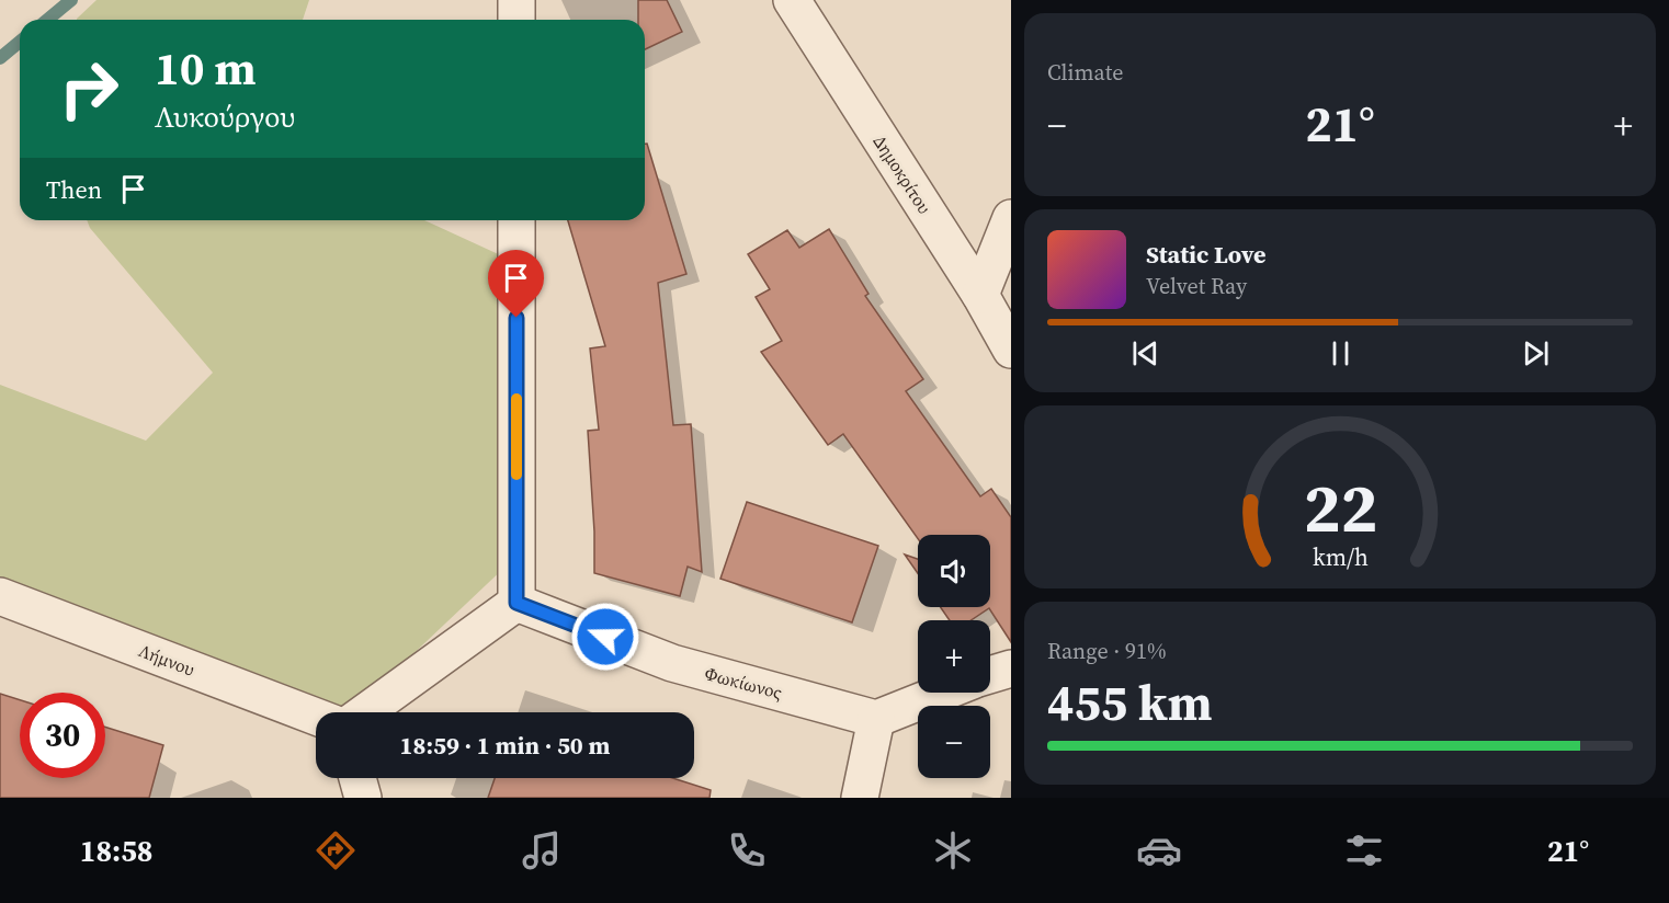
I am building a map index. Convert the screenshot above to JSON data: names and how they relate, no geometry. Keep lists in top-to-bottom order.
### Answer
{
  "streets": {
    "street": ["Δημοκρίτου", "Λήμνου", "Φωκίωνος"]
  },
  "page": {
    "tile": [
      "Climate",
      ["Range · 91%", "455 km"]
    ],
    "turn": ["10 m", "Λυκούργου"],
    "heat": ["−", "21°", "+"],
    "then": "Then",
    "song": ["Static Love", "Velvet Ray"],
    "map_buttons": ["+", "−"],
    "limit": "30",
    "trip": "18:59 · 1 min · 50 m",
    "tabs": ["18:58", "21°"],
    "gauge": ["22", "km/h"]
  }
}
